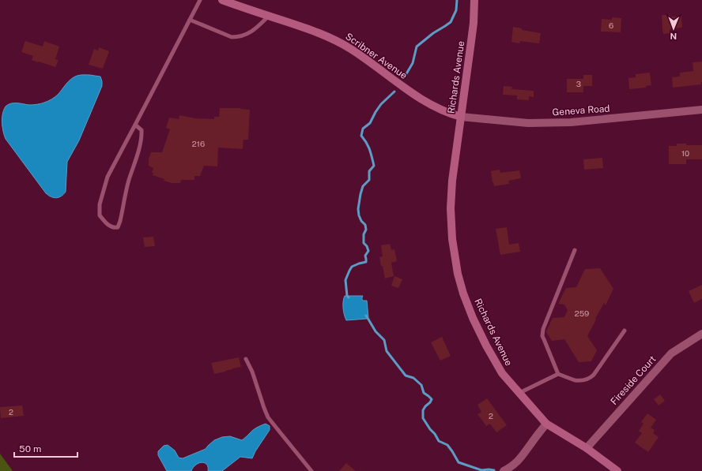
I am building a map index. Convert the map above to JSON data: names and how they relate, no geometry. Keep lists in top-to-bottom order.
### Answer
{
  "streets": {
    "street": [
      "Scribner Avenue",
      "Richards Avenue",
      "Geneva Road",
      "Fireside Court"
    ]
  },
  "crossings": [
    ["Scribner Avenue", "Richards Avenue"],
    ["Scribner Avenue", "Geneva Road"],
    ["Richards Avenue", "Geneva Road"],
    ["Richards Avenue", "Fireside Court"]
  ],
  "house_numbers": [
    "6",
    "3",
    "216",
    "10",
    "259",
    "2",
    "2"
  ],
  "scale_bar": "50 m",
  "north": "bottom"
}
